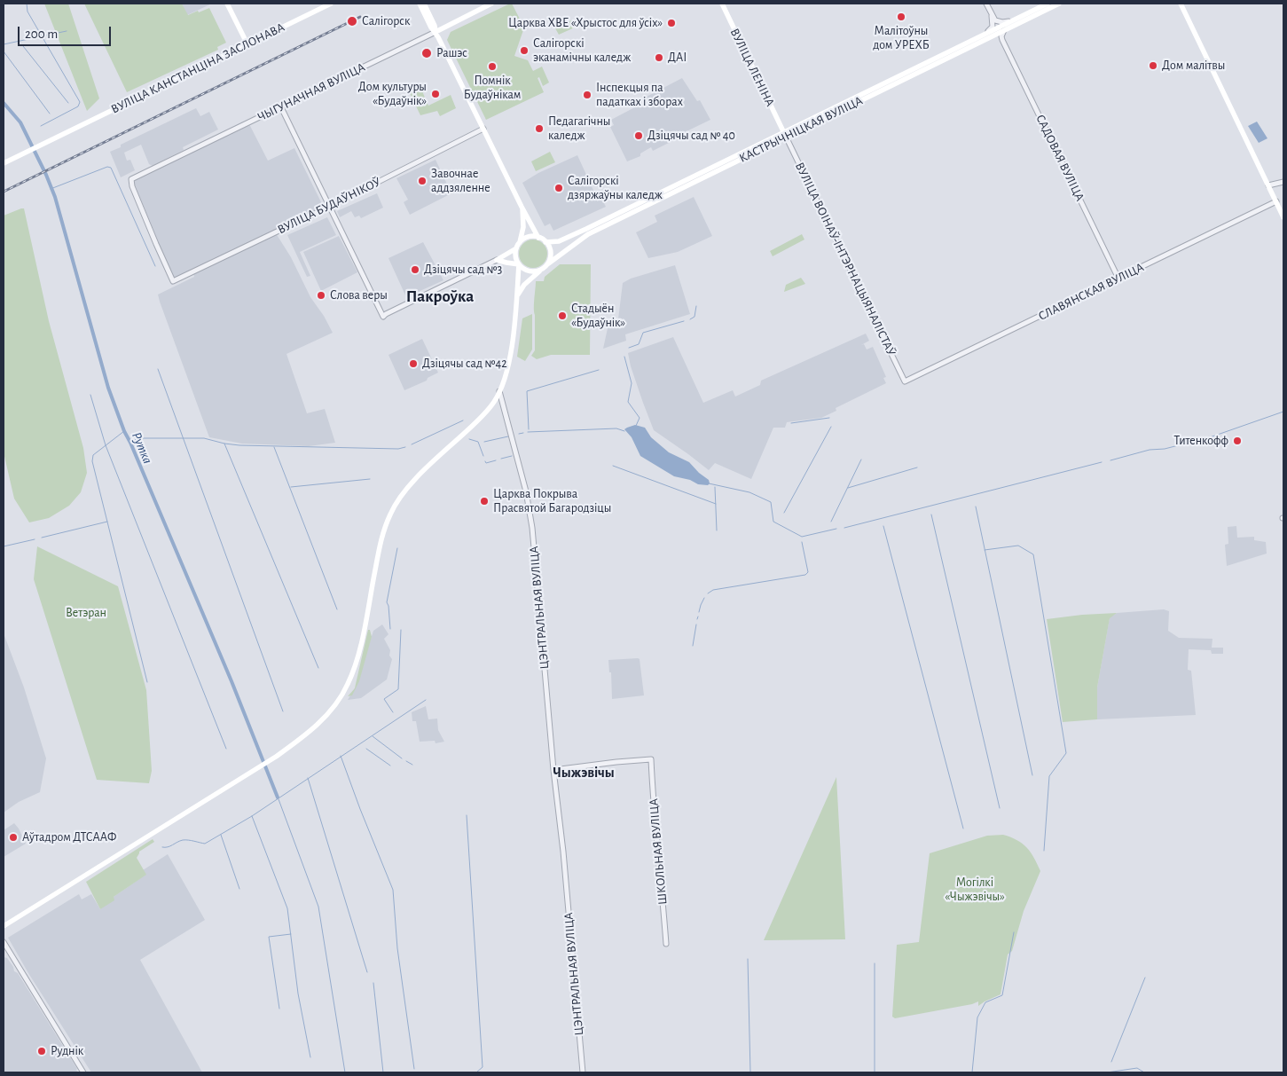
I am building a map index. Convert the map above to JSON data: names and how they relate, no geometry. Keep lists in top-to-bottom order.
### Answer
{
  "streets": {
    "main road": [
      "ВУЛІЦА ЛЕНІНА",
      "ВУЛІЦА КАНСТАНЦІНА ЗАСЛОНАВА",
      "ЧЫГУНАЧНАЯ ВУЛІЦА",
      "КАСТРЫЧНІЦКАЯ ВУЛІЦА"
    ],
    "street": [
      "САДОВАЯ ВУЛІЦА",
      "ВУЛІЦА БУДАЎНІКОЎ",
      "ВУЛІЦА ВОІНАЎ-ІНТЭРНАЦЫЯНАЛІСТАЎ",
      "СЛАВЯНСКАЯ ВУЛІЦА",
      "ЦЭНТРАЛЬНАЯ ВУЛІЦА",
      "ШКОЛЬНАЯ ВУЛІЦА"
    ]
  },
  "crossings": [
    ["ВУЛІЦА ЛЕНІНА", "КАСТРЫЧНІЦКАЯ ВУЛІЦА"],
    ["ВУЛІЦА ЛЕНІНА", "ВУЛІЦА ВОІНАЎ-ІНТЭРНАЦЫЯНАЛІСТАЎ"],
    ["ЧЫГУНАЧНАЯ ВУЛІЦА", "ВУЛІЦА БУДАЎНІКОЎ"],
    ["КАСТРЫЧНІЦКАЯ ВУЛІЦА", "ВУЛІЦА ВОІНАЎ-ІНТЭРНАЦЫЯНАЛІСТАЎ"],
    ["САДОВАЯ ВУЛІЦА", "СЛАВЯНСКАЯ ВУЛІЦА"],
    ["ВУЛІЦА ВОІНАЎ-ІНТЭРНАЦЫЯНАЛІСТАЎ", "СЛАВЯНСКАЯ ВУЛІЦА"],
    ["ЦЭНТРАЛЬНАЯ ВУЛІЦА", "ШКОЛЬНАЯ ВУЛІЦА"]
  ],
  "districts": ["Пакроўка", "Чыжэвічы"],
  "water": ["Рутка"],
  "parks": ["Ветэран", "Могілкі «Чыжэвічы»"],
  "places": [
    "Малітоўны дом УРЕХБ",
    "Салігорск",
    "Царква ХВЕ «Хрыстос для ўсіх»",
    "Салігорскі эканамічны каледж",
    "Рашэс",
    "ДАІ",
    "Дом малітвы",
    "Помнік Будаўнікам",
    "Дом культуры «Будаўнік»",
    "Інспекцыя па падатках і зборах",
    "Педагагічны каледж",
    "Дзіцячы сад № 40",
    "Завочнае аддзяленне",
    "Салігорскі дзяржаўны каледж",
    "Дзіцячы сад №3",
    "Слова веры",
    "Стадыён «Будаўнік»",
    "Дзіцячы сад №42",
    "Титенкофф",
    "Царква Покрыва Прасвятой Багародзіцы",
    "Аўтадром ДТСААФ",
    "Руднік"
  ],
  "scale_bar": "200 m"
}
